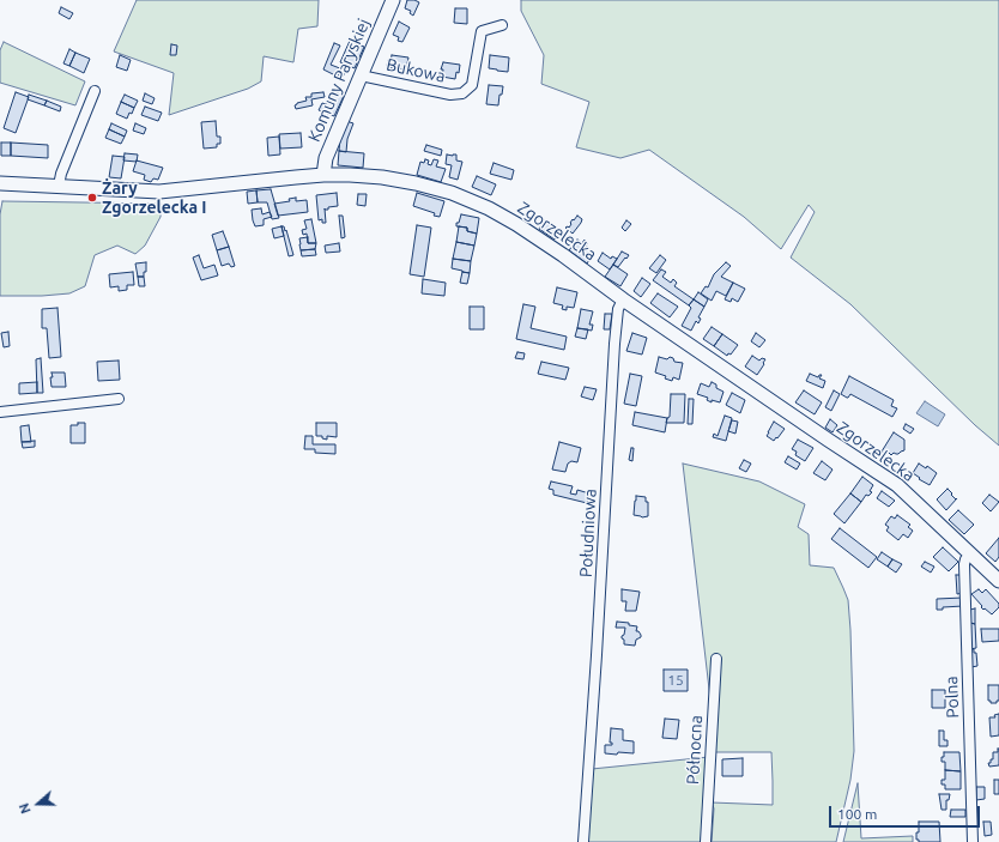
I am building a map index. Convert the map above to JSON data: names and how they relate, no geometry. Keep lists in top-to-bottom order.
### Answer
{
  "streets": {
    "street": [
      "Bukowa",
      "Komuny Paryskiej",
      "Zgorzelecka",
      "Południowa",
      "Polna",
      "Północna"
    ]
  },
  "crossings": [
    ["Bukowa", "Komuny Paryskiej"],
    ["Komuny Paryskiej", "Zgorzelecka"],
    ["Zgorzelecka", "Południowa"],
    ["Zgorzelecka", "Polna"]
  ],
  "places": ["Żary Zgorzelecka I"],
  "house_numbers": ["15"],
  "scale_bar": "100 m",
  "north": "left"
}
